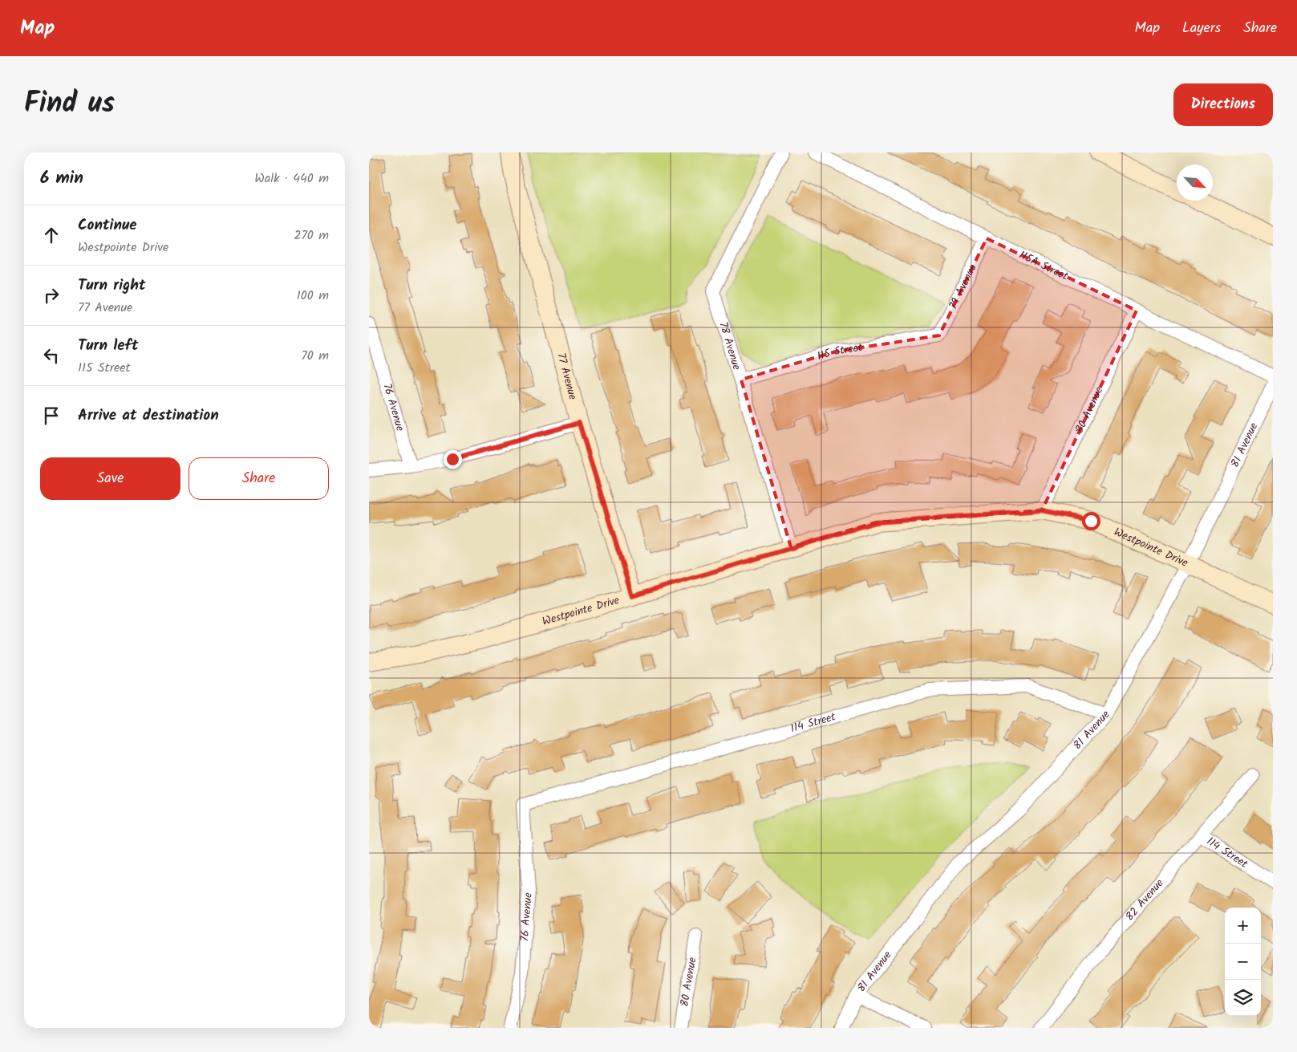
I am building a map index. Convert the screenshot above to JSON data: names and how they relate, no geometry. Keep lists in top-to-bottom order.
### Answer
{
  "streets": {
    "street": [
      "115A Street",
      "79 Avenue",
      "78 Avenue",
      "115 Street",
      "77 Avenue",
      "76 Avenue",
      "80 Avenue",
      "81 Avenue",
      "Westpointe Drive",
      "114 Street",
      "82 Avenue"
    ]
  },
  "crossings": [
    ["115A Street", "79 Avenue"],
    ["115A Street", "80 Avenue"],
    ["79 Avenue", "115 Street"],
    ["78 Avenue", "115 Street"],
    ["78 Avenue", "Westpointe Drive"],
    ["77 Avenue", "Westpointe Drive"],
    ["76 Avenue", "114 Street"],
    ["80 Avenue", "Westpointe Drive"],
    ["81 Avenue", "Westpointe Drive"],
    ["81 Avenue", "114 Street"],
    ["114 Street", "82 Avenue"]
  ],
  "north": "bottom right",
  "page": {
    "header": "Map",
    "nav": ["Map", "Layers", "Share"],
    "title": "Find us",
    "buttons": [
      "Directions",
      ["Save", "Share"]
    ],
    "heading": ["6 min", "Walk · 440 m"],
    "list": [
      ["Continue", "Westpointe Drive", "270 m"],
      ["Turn right", "77 Avenue", "100 m"],
      ["Turn left", "115 Street", "70 m"],
      "Arrive at destination"
    ],
    "map_buttons": ["+", "−"]
  }
}
